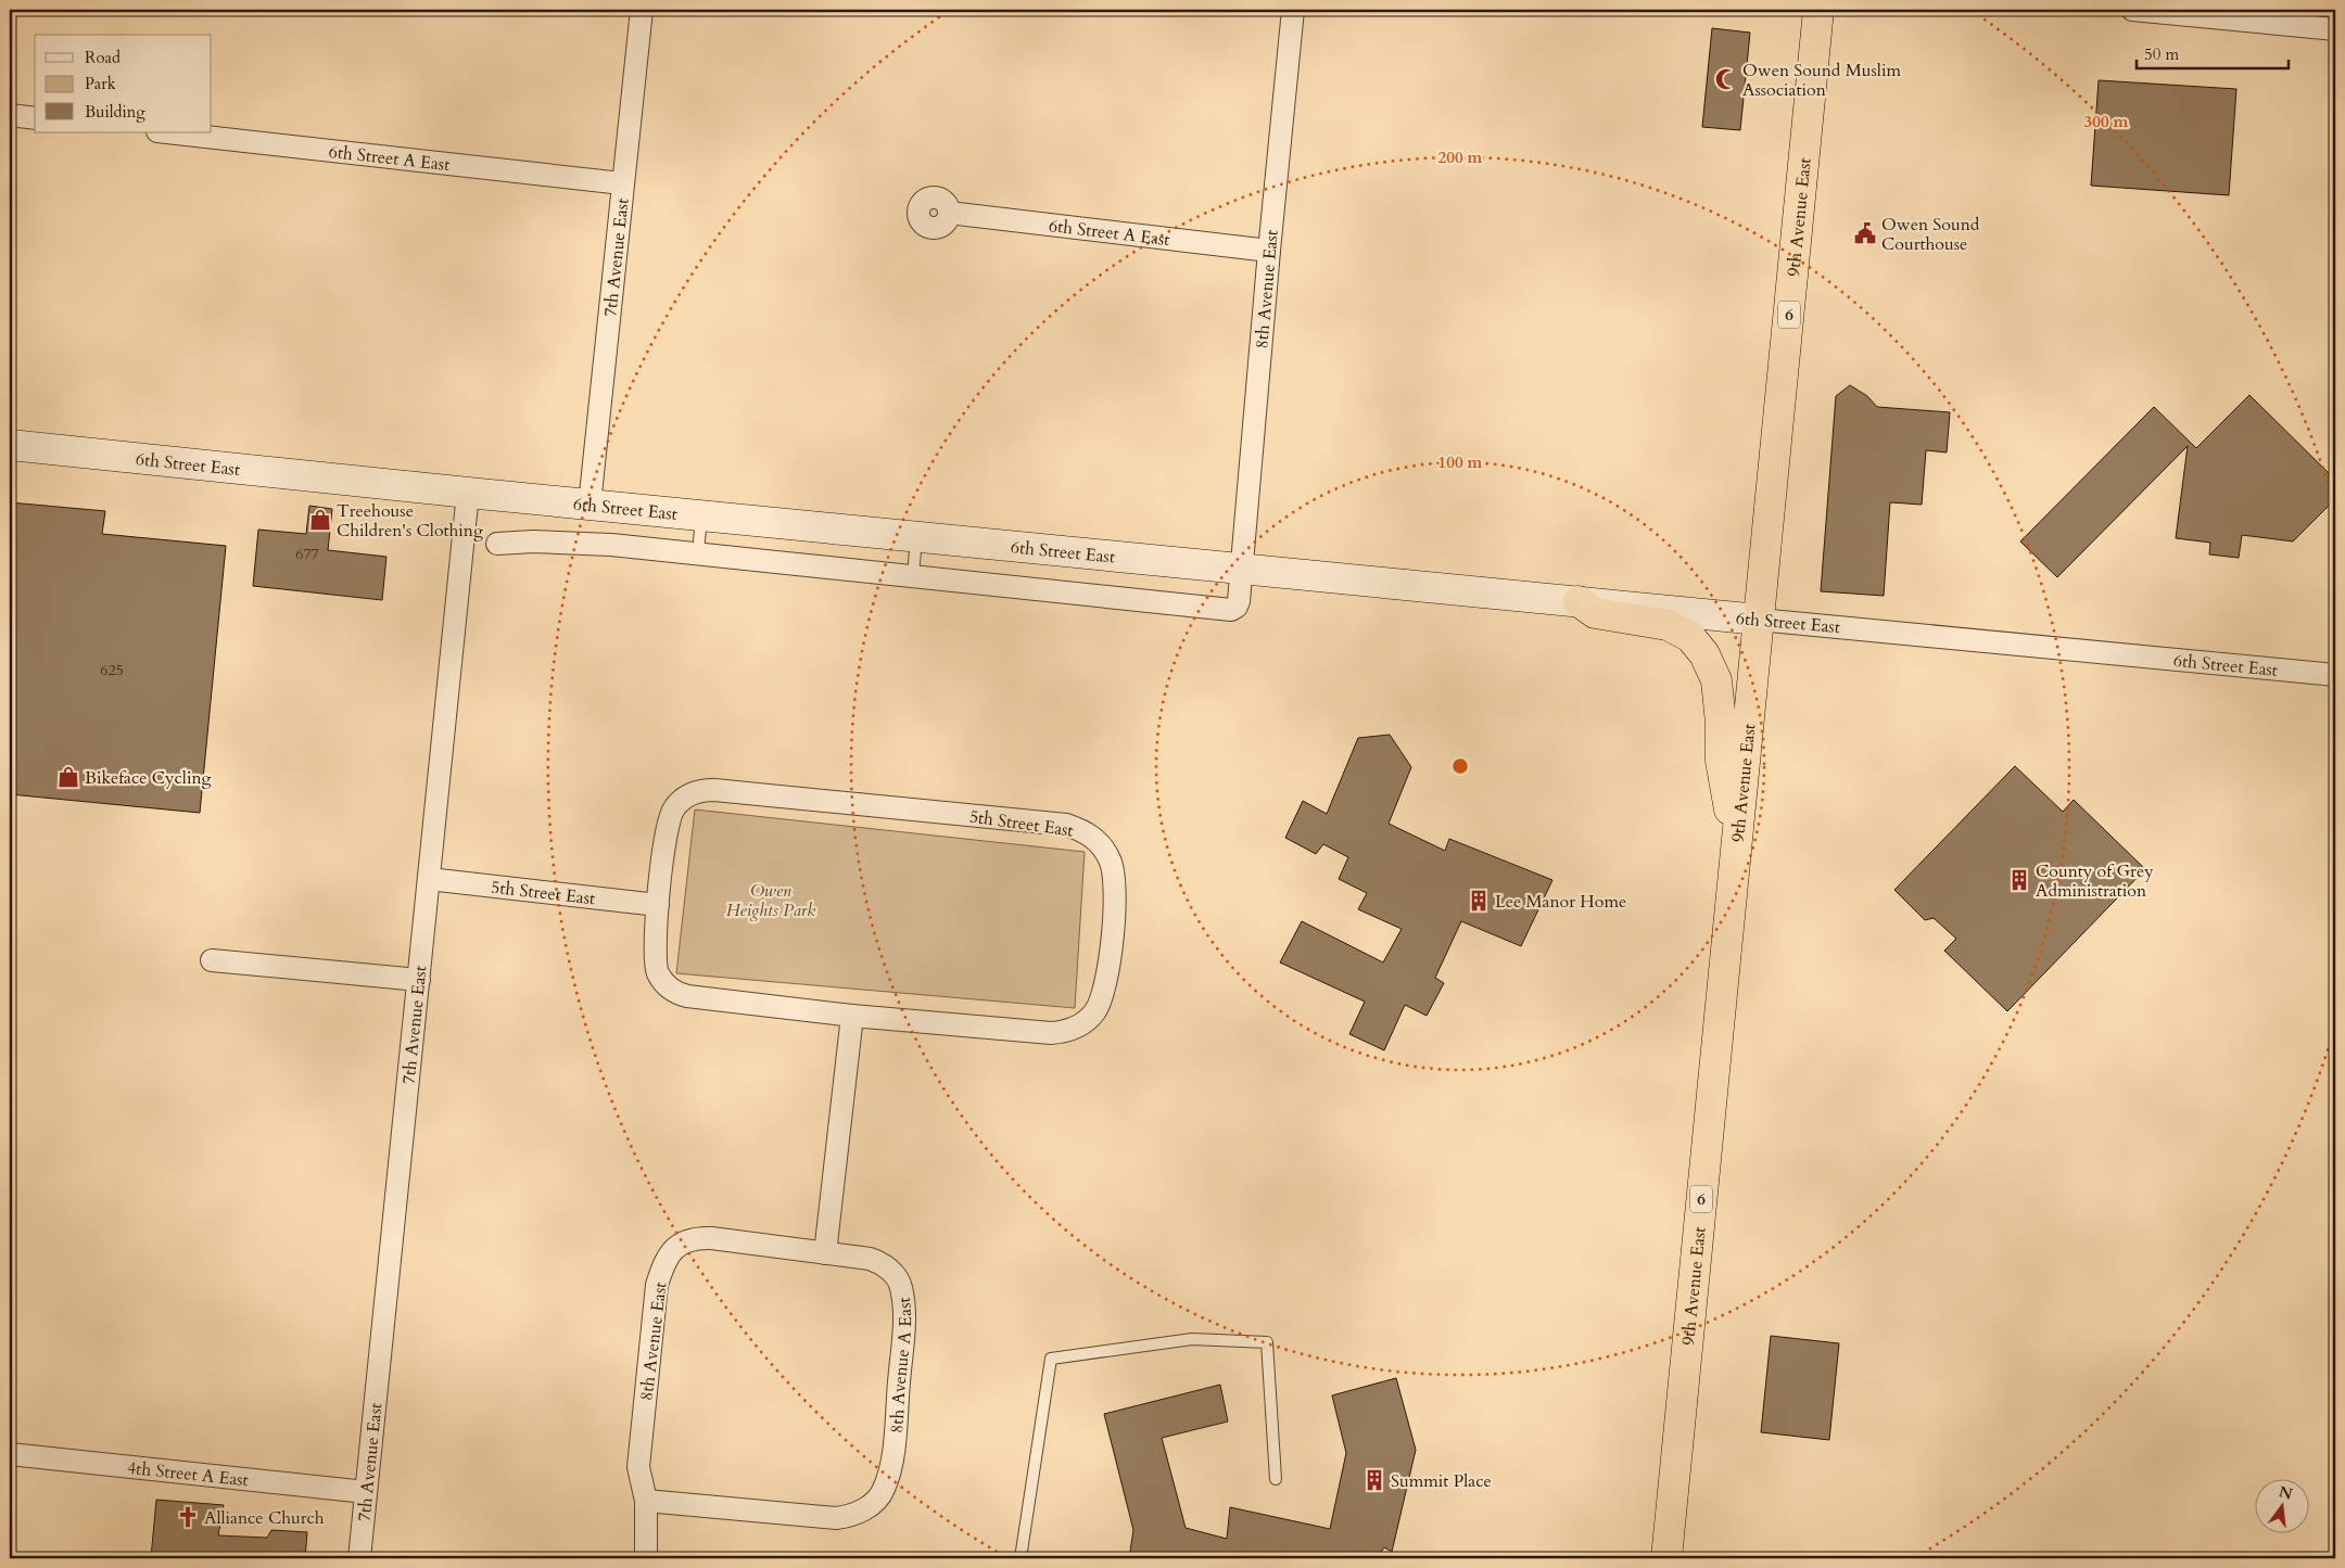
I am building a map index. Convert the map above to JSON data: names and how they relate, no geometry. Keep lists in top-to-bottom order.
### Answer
{
  "streets": {
    "highway": ["9th Avenue East", "6"],
    "main road": ["6th Street East"],
    "street": [
      "6th Street A East",
      "7th Avenue East",
      "8th Avenue East",
      "5th Street East",
      "8th Avenue A East",
      "4th Street A East"
    ]
  },
  "crossings": [
    ["6th Street A East", "7th Avenue East"],
    ["6th Street A East", "8th Avenue East"],
    ["9th Avenue East", "6th Street East"],
    ["7th Avenue East", "6th Street East"],
    ["7th Avenue East", "5th Street East"],
    ["7th Avenue East", "4th Street A East"],
    ["8th Avenue East", "6th Street East"],
    ["8th Avenue East", "8th Avenue A East"]
  ],
  "parks": ["Owen Heights Park"],
  "places": {
    "mosque": ["Owen Sound Muslim Association"],
    "public building": ["Owen Sound Courthouse"],
    "shop": ["Treehouse Children's Clothing", "Bikeface Cycling"],
    "building": ["County of Grey Administration", "Lee Manor Home", "Summit Place"],
    "church": ["Alliance Church"]
  },
  "house_numbers": ["677", "625"],
  "legend": ["Road", "Park", "Building"],
  "scale_bar": "50 m",
  "north": "top",
  "rings": ["300 m", "200 m", "100 m"]
}
